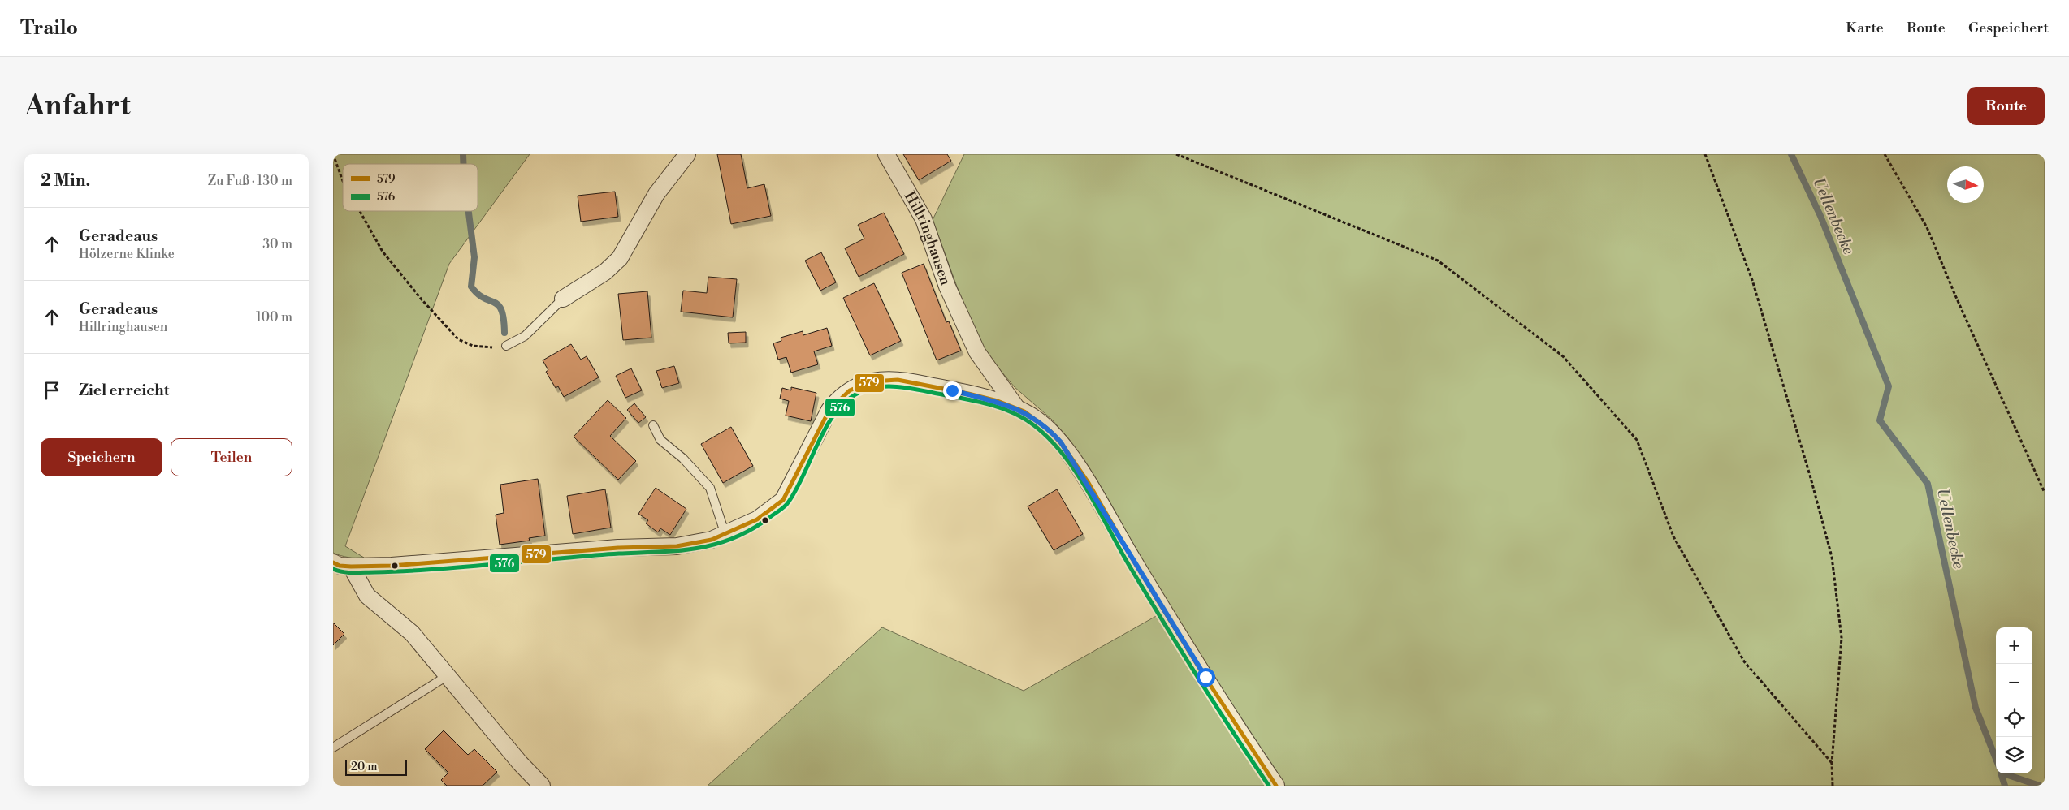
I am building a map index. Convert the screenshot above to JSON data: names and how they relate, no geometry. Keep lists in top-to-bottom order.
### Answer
{
  "streets": {
    "street": ["Hillringhausen"]
  },
  "water": ["Uellenbecke"],
  "lines": ["transit line 579", "transit line 576"],
  "legend": ["579", "576"],
  "scale_bar": "20 m",
  "north": "right",
  "page": {
    "header": "Trailo",
    "nav": ["Karte", "Route", "Gespeichert"],
    "buttons": [
      "Route",
      ["Speichern", "Teilen"]
    ],
    "title": "Anfahrt",
    "heading": ["2 Min.", "Zu Fuß · 130 m"],
    "list": [
      ["Geradeaus", "Hölzerne Klinke", "30 m"],
      ["Geradeaus", "Hillringhausen", "100 m"],
      "Ziel erreicht"
    ],
    "map_buttons": ["+", "−"],
    "scale": "20 m"
  }
}
